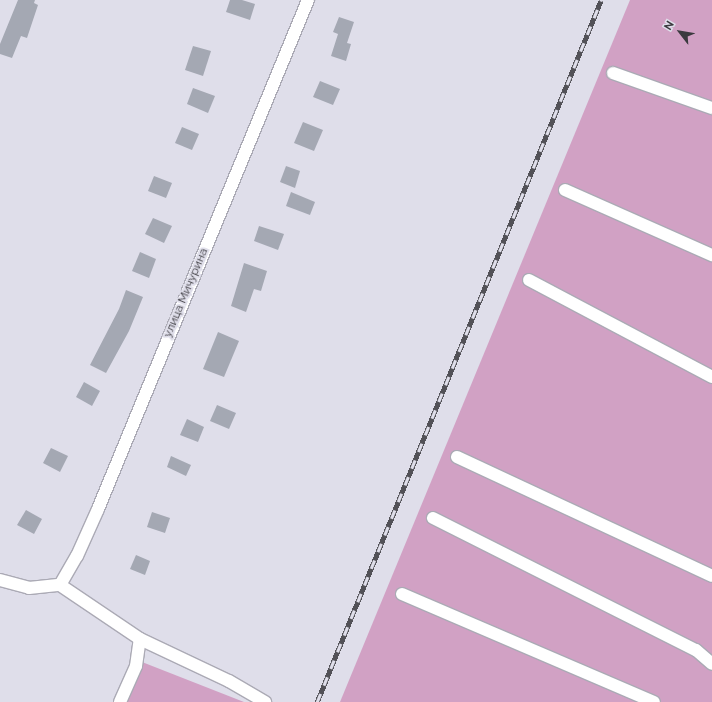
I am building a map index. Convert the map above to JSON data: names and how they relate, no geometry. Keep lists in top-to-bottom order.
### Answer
{
  "streets": {
    "street": ["улица Мичурина"]
  },
  "north": "top left"
}
